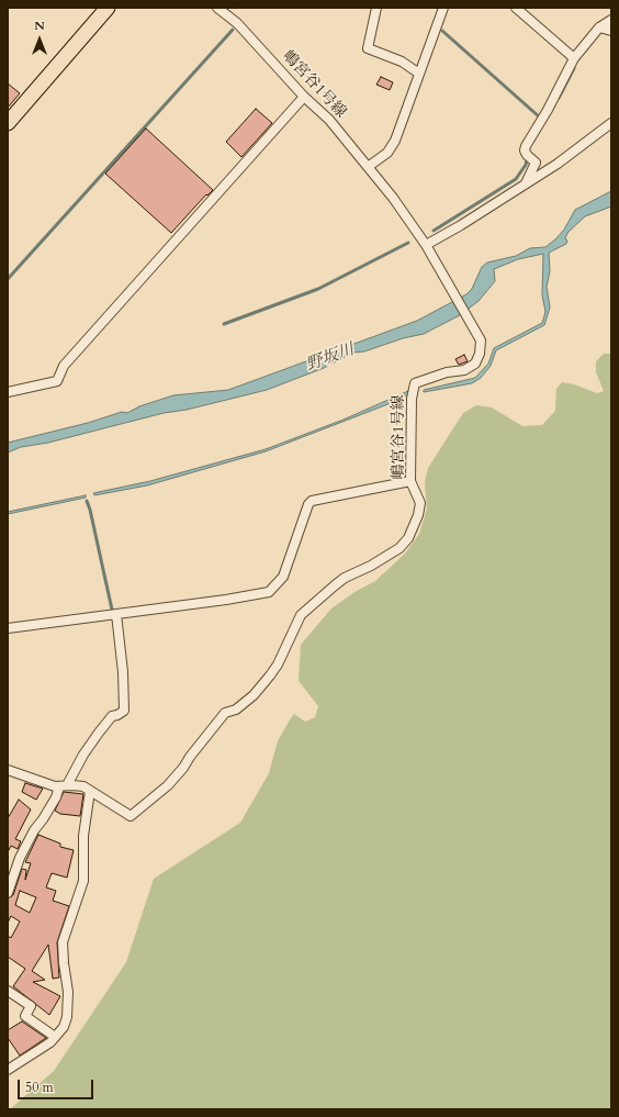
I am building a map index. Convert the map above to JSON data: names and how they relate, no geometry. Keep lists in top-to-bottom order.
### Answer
{
  "streets": {
    "street": ["嶋宮谷1号線"]
  },
  "water": ["野坂川"],
  "scale_bar": "50 m",
  "north": "top"
}
